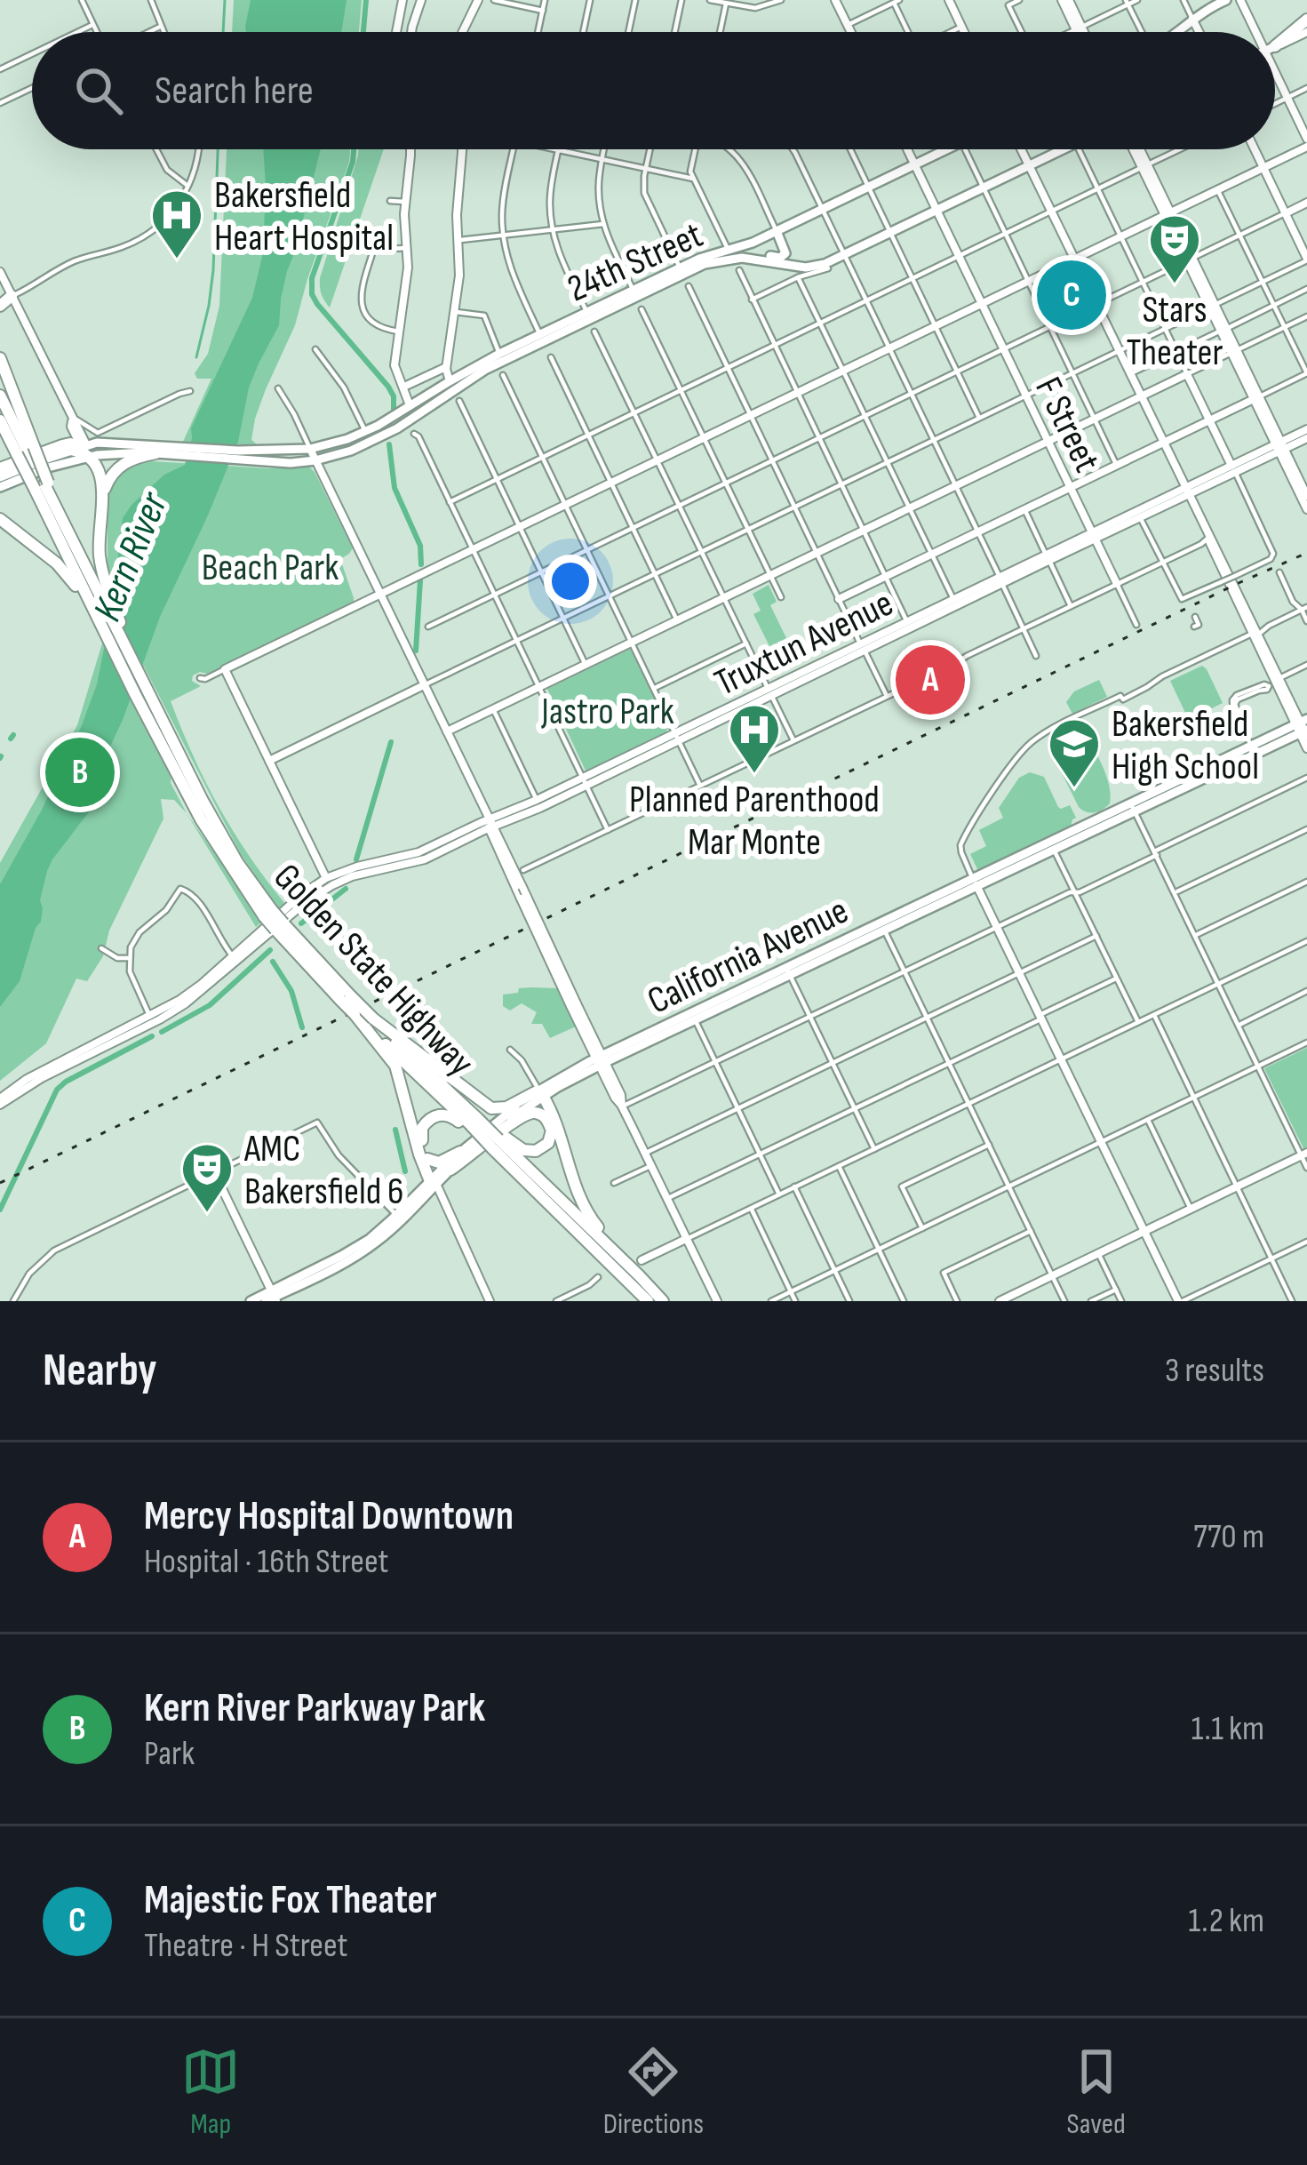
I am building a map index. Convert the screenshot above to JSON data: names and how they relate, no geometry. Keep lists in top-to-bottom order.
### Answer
{
  "streets": {
    "highway": ["Golden State Highway"],
    "main road": ["24th Street", "California Avenue"],
    "street": ["F Street", "Truxtun Avenue"]
  },
  "crossings": [
    ["24th Street", "F Street"],
    ["F Street", "Truxtun Avenue"]
  ],
  "water": ["Kern River"],
  "parks": ["Beach Park", "Jastro Park"],
  "places": {
    "hospital": ["Bakersfield Heart Hospital", "Planned Parenthood Mar Monte"],
    "theatre": ["Stars Theater", "AMC Bakersfield 6"],
    "school or university": ["Bakersfield High School"]
  },
  "page": {
    "search": "Search here",
    "pins": ["C", "A", "B"],
    "heading": ["Nearby", "3 results"],
    "list": [
      {
        "mark": "A",
        "name": "Mercy Hospital Downtown",
        "note": "Hospital · 16th Street",
        "value": "770 m"
      },
      {
        "mark": "B",
        "name": "Kern River Parkway Park",
        "note": "Park",
        "value": "1.1 km"
      },
      {
        "mark": "C",
        "name": "Majestic Fox Theater",
        "note": "Theatre · H Street",
        "value": "1.2 km"
      }
    ],
    "nav": ["Map", "Directions", "Saved"]
  }
}
